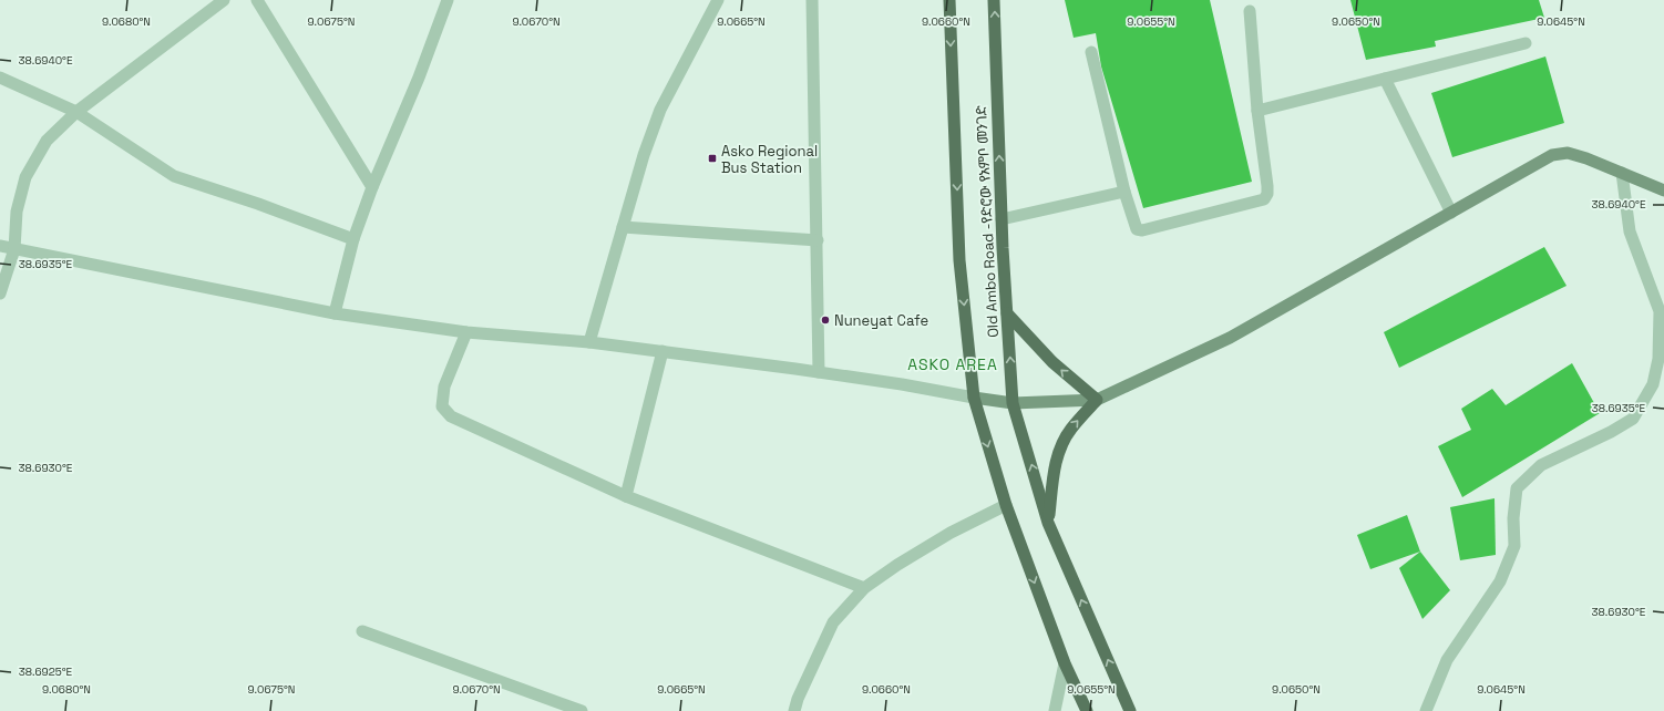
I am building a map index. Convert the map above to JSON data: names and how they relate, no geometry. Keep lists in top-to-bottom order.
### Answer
{
  "streets": {
    "main road": ["Old Ambo Road -የድሮው የአምቦ መንገድ"]
  },
  "districts": ["ASKO AREA"],
  "places": {
    "transit": ["Asko Regional Bus Station"],
    "other": ["Nuneyat Cafe"]
  },
  "coordinates": [
    "9.0680°N",
    "9.0675°N",
    "9.0670°N",
    "9.0665°N",
    "9.0660°N",
    "9.0655°N",
    "9.0650°N",
    "9.0645°N",
    "38.6940°E",
    "38.6935°E",
    "38.6930°E",
    "38.6925°E"
  ]
}
